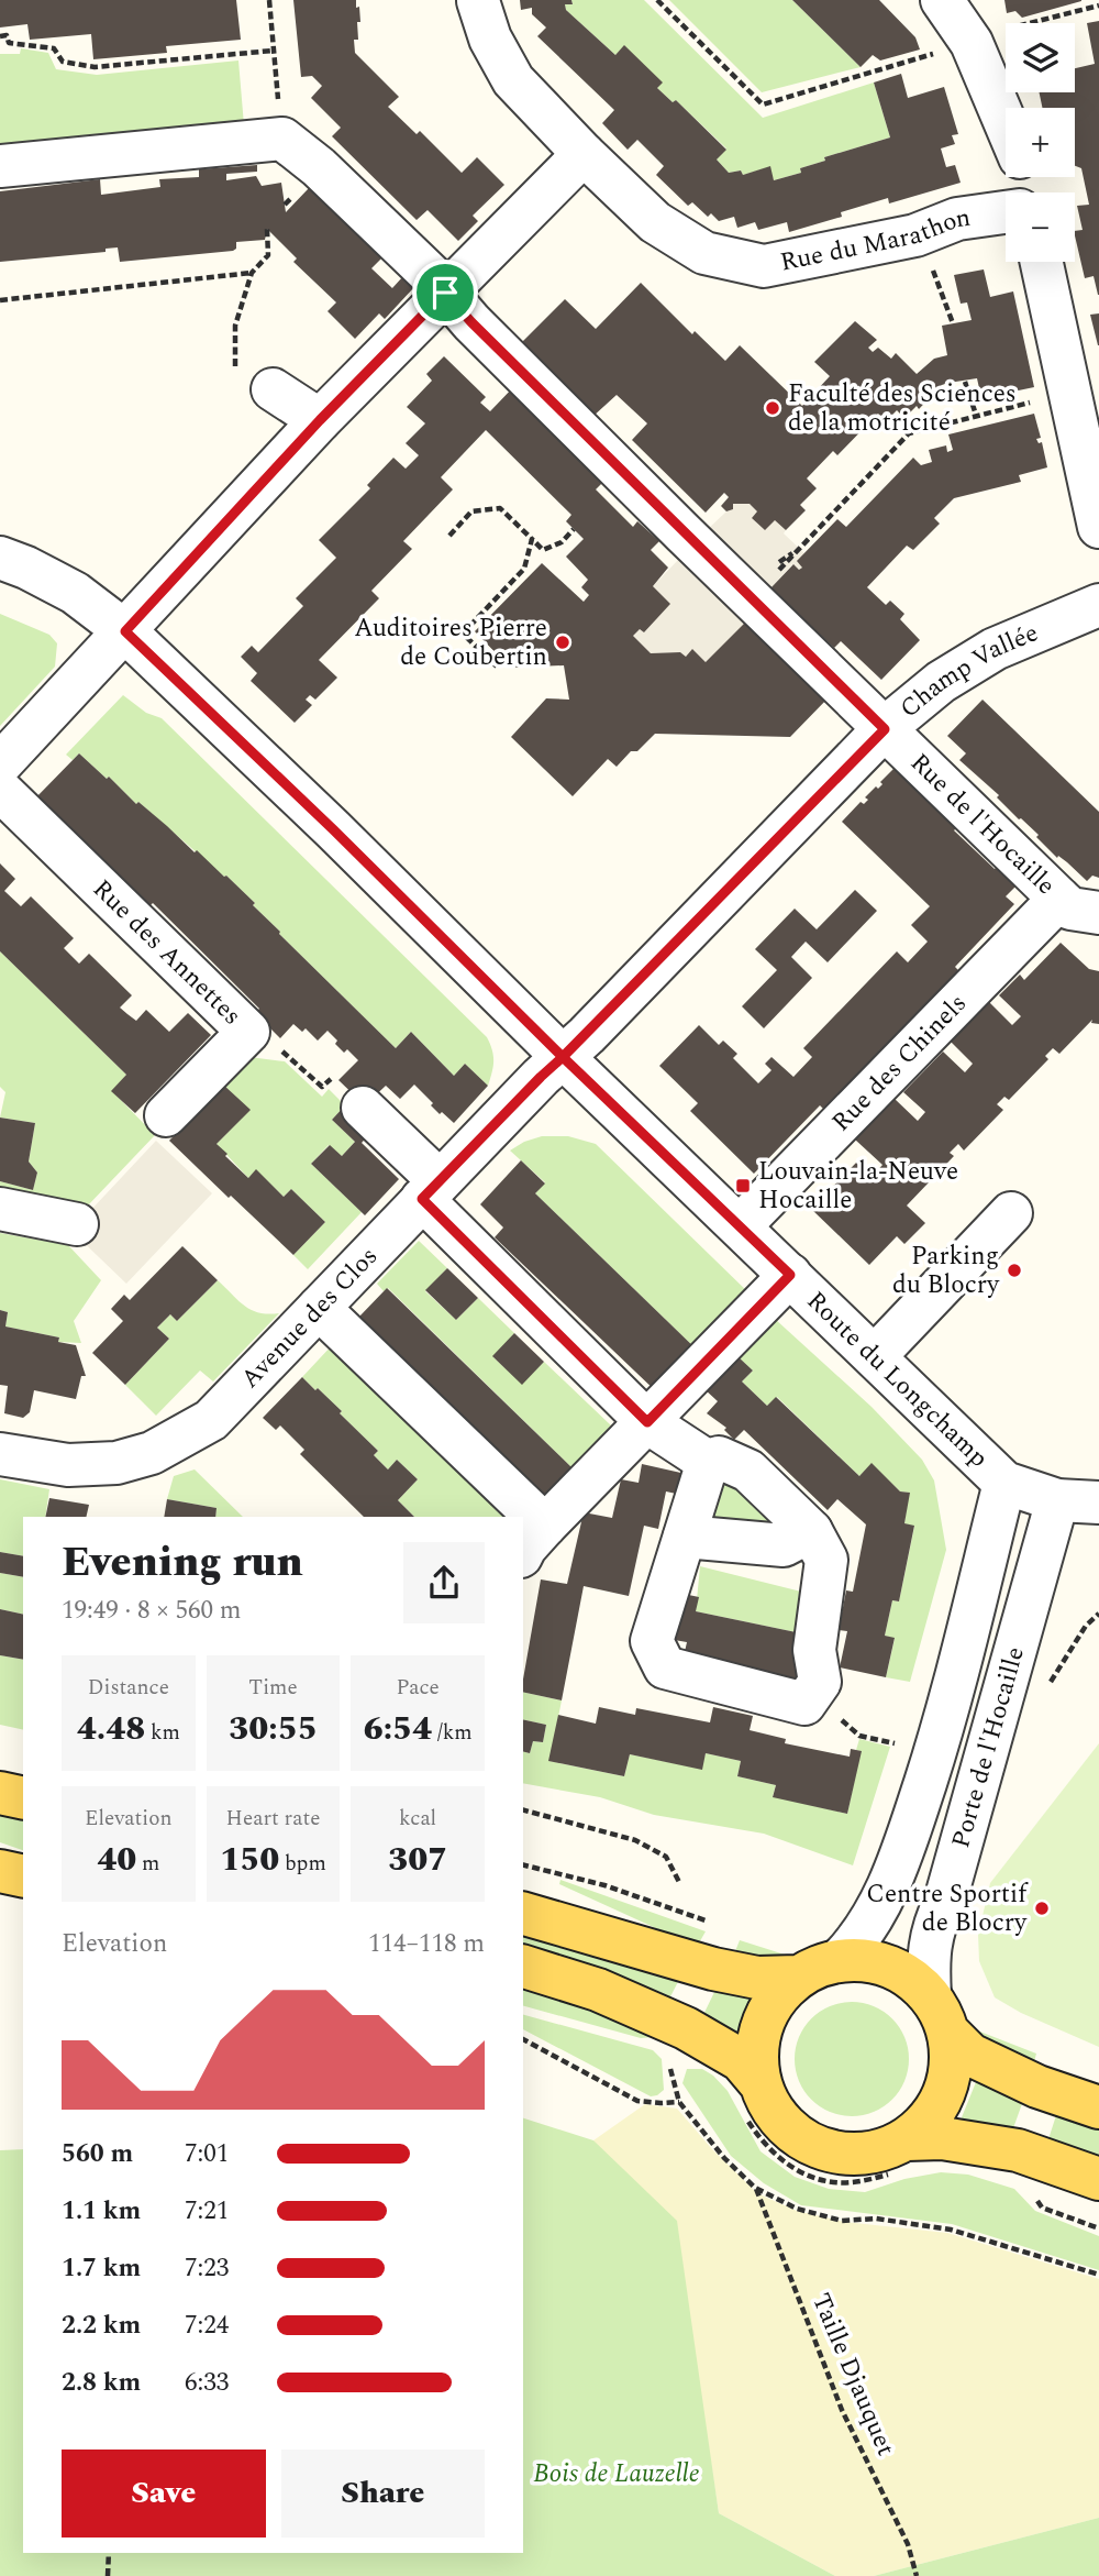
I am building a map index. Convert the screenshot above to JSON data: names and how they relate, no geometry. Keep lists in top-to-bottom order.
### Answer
{
  "streets": {
    "street": [
      "Rue du Marathon",
      "Champ Vallée",
      "Rue de l'Hocaille",
      "Rue des Annettes",
      "Rue des Chinels",
      "Avenue des Clos",
      "Route du Longchamp",
      "Porte de l'Hocaille"
    ],
    "path": ["Taille Djauquet"]
  },
  "crossings": [
    ["Champ Vallée", "Rue de l'Hocaille"],
    ["Champ Vallée", "Avenue des Clos"],
    ["Champ Vallée", "Route du Longchamp"],
    ["Rue de l'Hocaille", "Rue des Chinels"],
    ["Rue des Chinels", "Route du Longchamp"],
    ["Avenue des Clos", "Route du Longchamp"],
    ["Route du Longchamp", "Porte de l'Hocaille"]
  ],
  "parks": ["Bois de Lauzelle"],
  "places": {
    "other": [
      "Faculté des Sciences de la motricité",
      "Auditoires Pierre de Coubertin",
      "Parking du Blocry",
      "Centre Sportif de Blocry"
    ],
    "transit": ["Louvain-la-Neuve Hocaille"]
  },
  "page": {
    "map_buttons": ["+", "−"],
    "heading": ["Evening run", "19:49 · 8 × 560 m"],
    "stats": [
      ["Distance", "4.48 km"],
      ["Time", "30:55"],
      ["Pace", "6:54 /km"],
      ["Elevation", "40 m"],
      ["Heart rate", "150 bpm"],
      ["kcal", "307"]
    ],
    "chart": ["Elevation", "114–118 m"],
    "list": [
      {
        "name": "560 m",
        "note": "7:01"
      },
      {
        "name": "1.1 km",
        "note": "7:21"
      },
      {
        "name": "1.7 km",
        "note": "7:23"
      },
      {
        "name": "2.2 km",
        "note": "7:24"
      },
      {
        "name": "2.8 km",
        "note": "6:33"
      }
    ],
    "buttons": ["Save", "Share"]
  }
}
